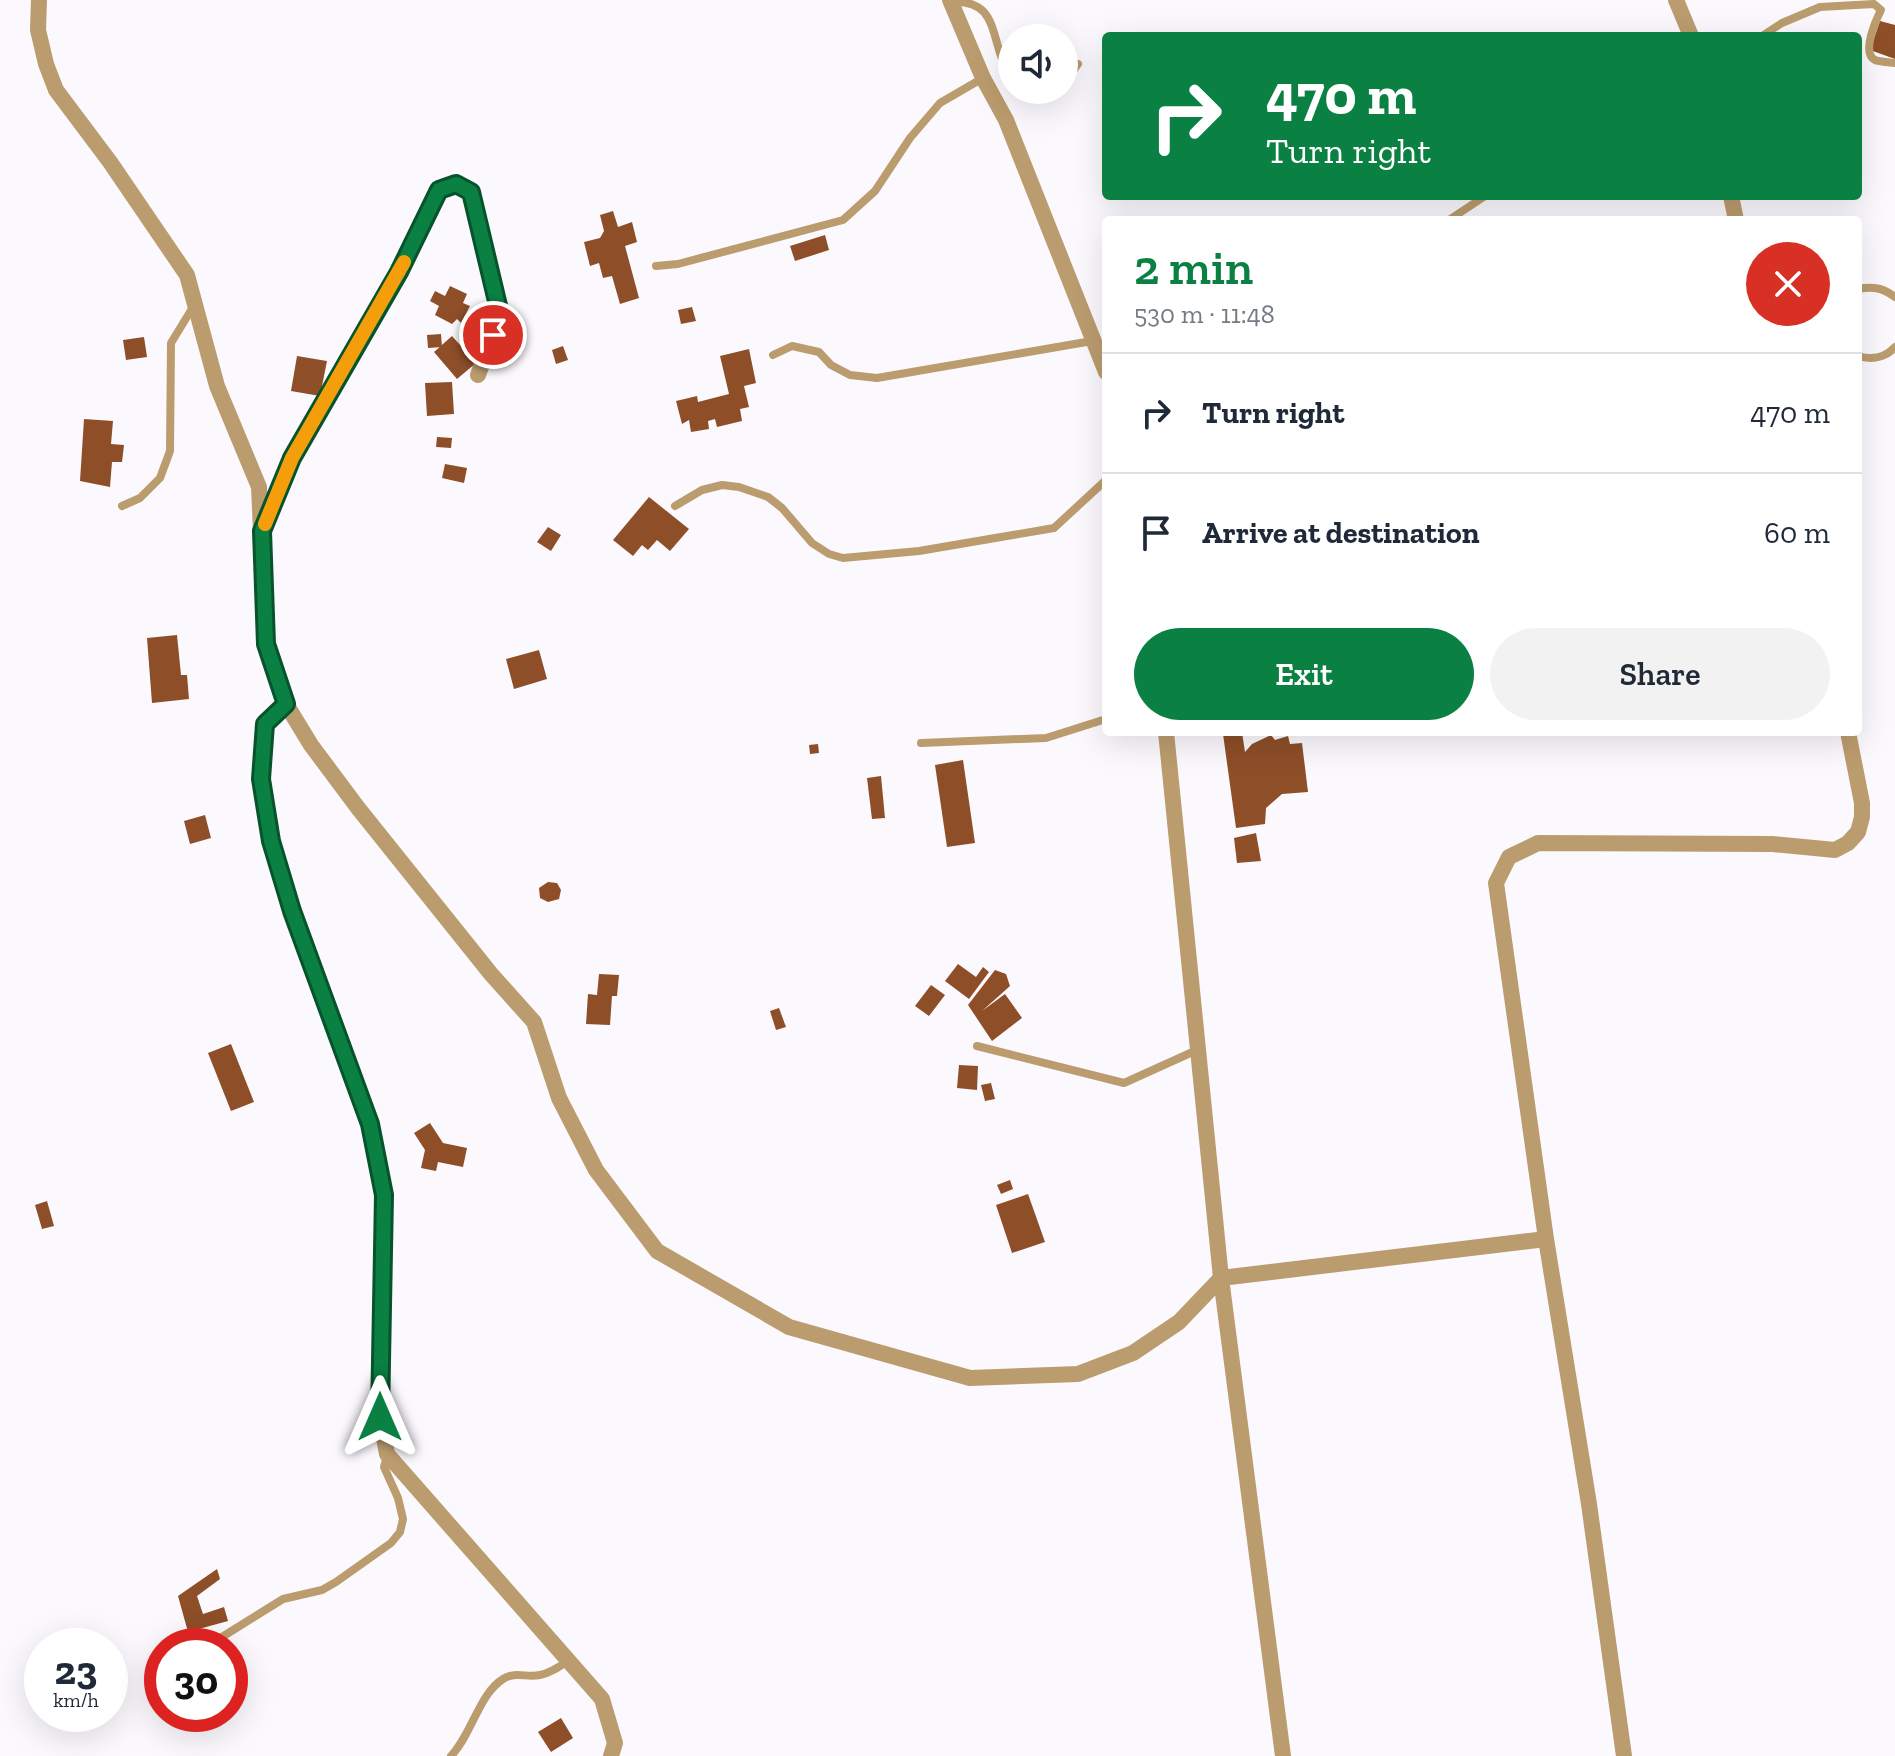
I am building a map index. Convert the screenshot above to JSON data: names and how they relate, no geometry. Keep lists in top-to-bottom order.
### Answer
{
  "page": {
    "turn": ["470 m", "Turn right"],
    "heading": ["2 min", "530 m · 11:48"],
    "list": [
      {
        "name": "Turn right",
        "value": "470 m"
      },
      {
        "name": "Arrive at destination",
        "value": "60 m"
      }
    ],
    "buttons": ["Exit", "Share"],
    "speed": "23 km/h",
    "limit": "30"
  }
}
